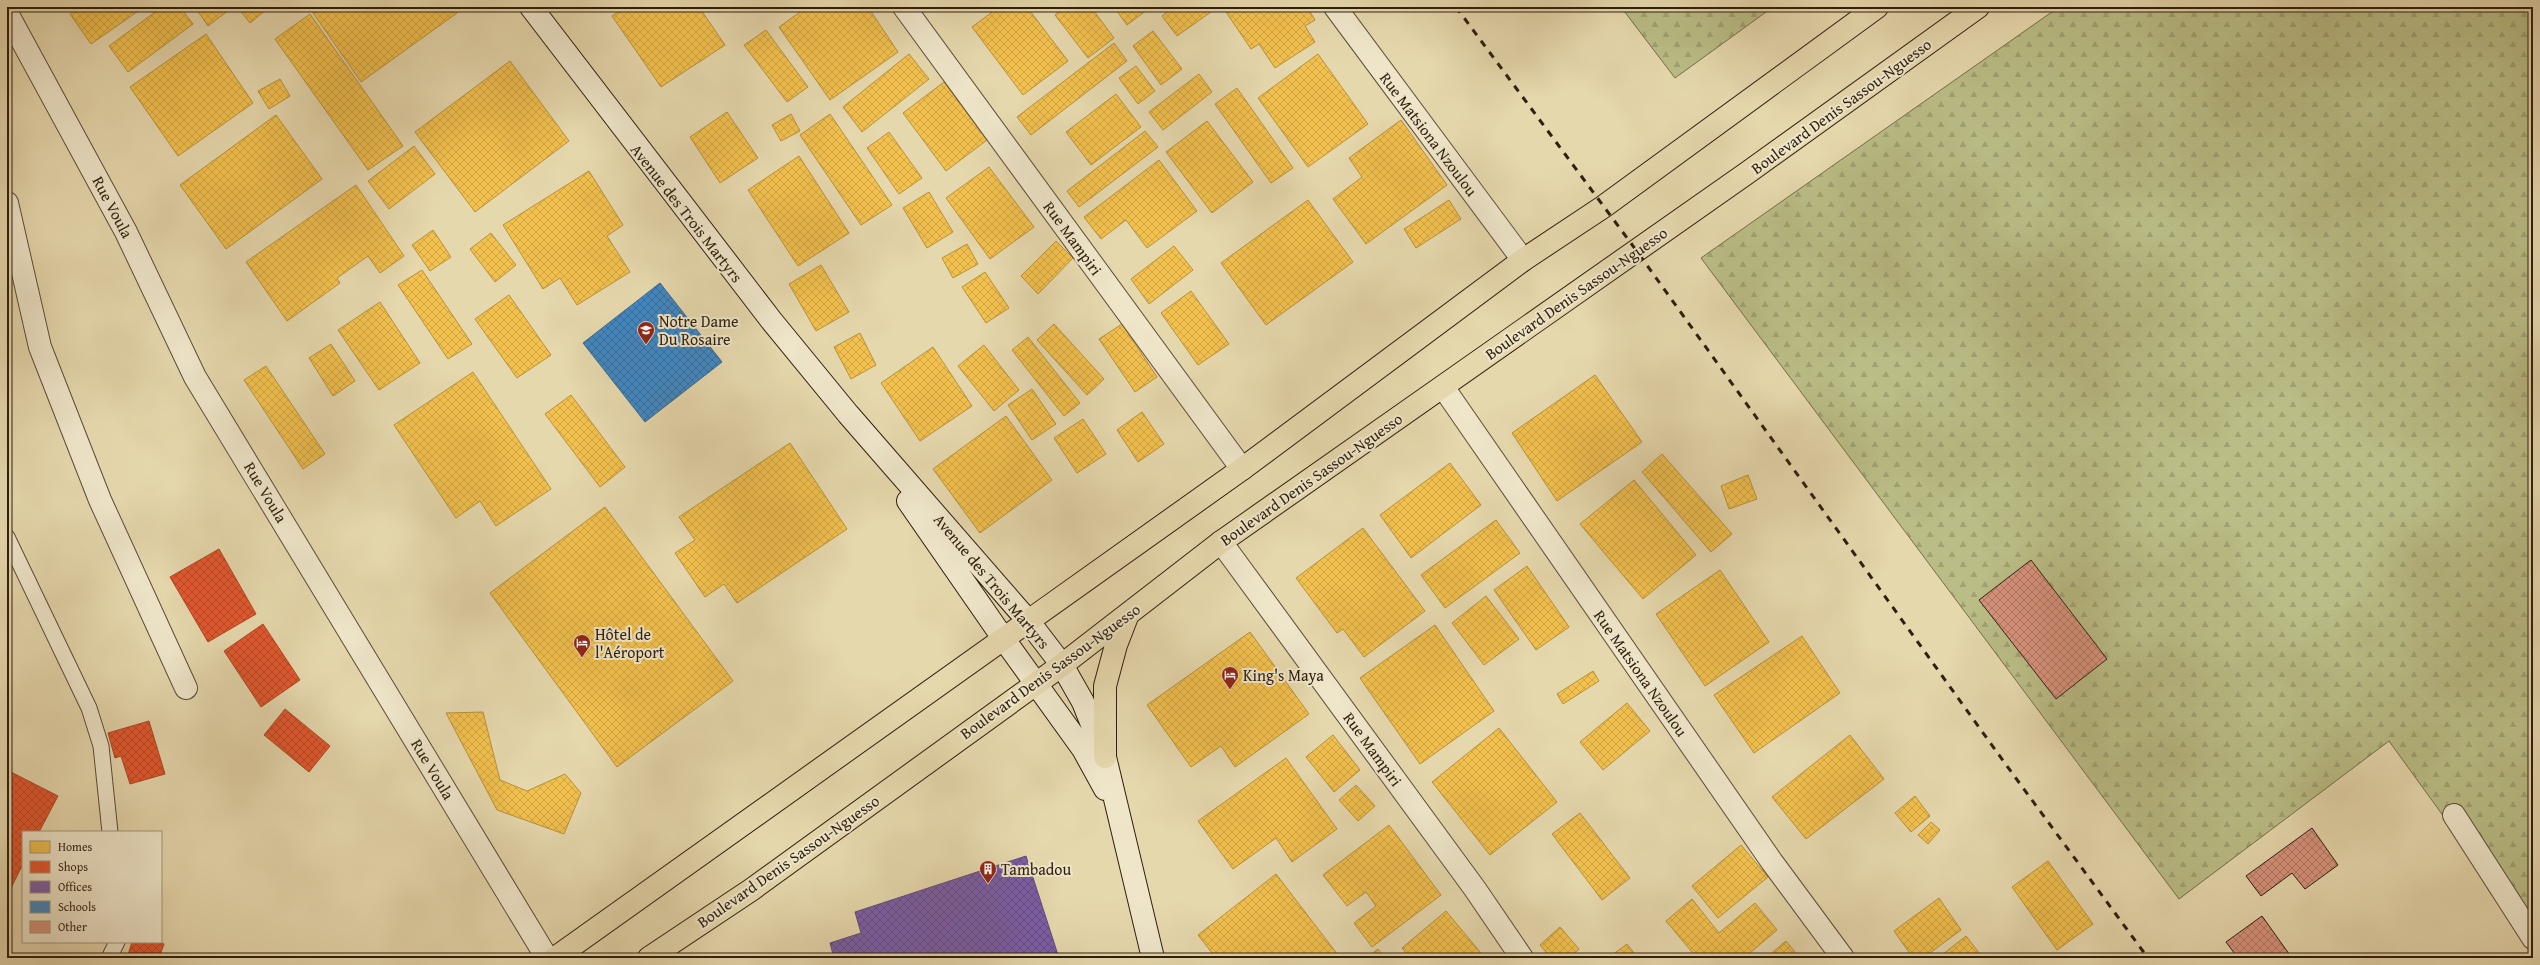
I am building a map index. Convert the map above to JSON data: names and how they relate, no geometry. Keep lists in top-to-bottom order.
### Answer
{
  "streets": {
    "main road": ["Boulevard Denis Sassou-Nguesso"],
    "street": [
      "Rue Matsiona Nzoulou",
      "Rue Voula",
      "Avenue des Trois Martyrs",
      "Rue Mampiri"
    ]
  },
  "crossings": [
    ["Boulevard Denis Sassou-Nguesso", "Rue Matsiona Nzoulou"],
    ["Boulevard Denis Sassou-Nguesso", "Avenue des Trois Martyrs"],
    ["Boulevard Denis Sassou-Nguesso", "Rue Mampiri"]
  ],
  "places": {
    "school or university": ["Notre Dame Du Rosaire"],
    "hotel": ["Hôtel de l'Aéroport", "King's Maya"],
    "building": ["Tambadou"]
  },
  "legend": [
    "Homes",
    "Shops",
    "Offices",
    "Schools",
    "Other"
  ]
}
